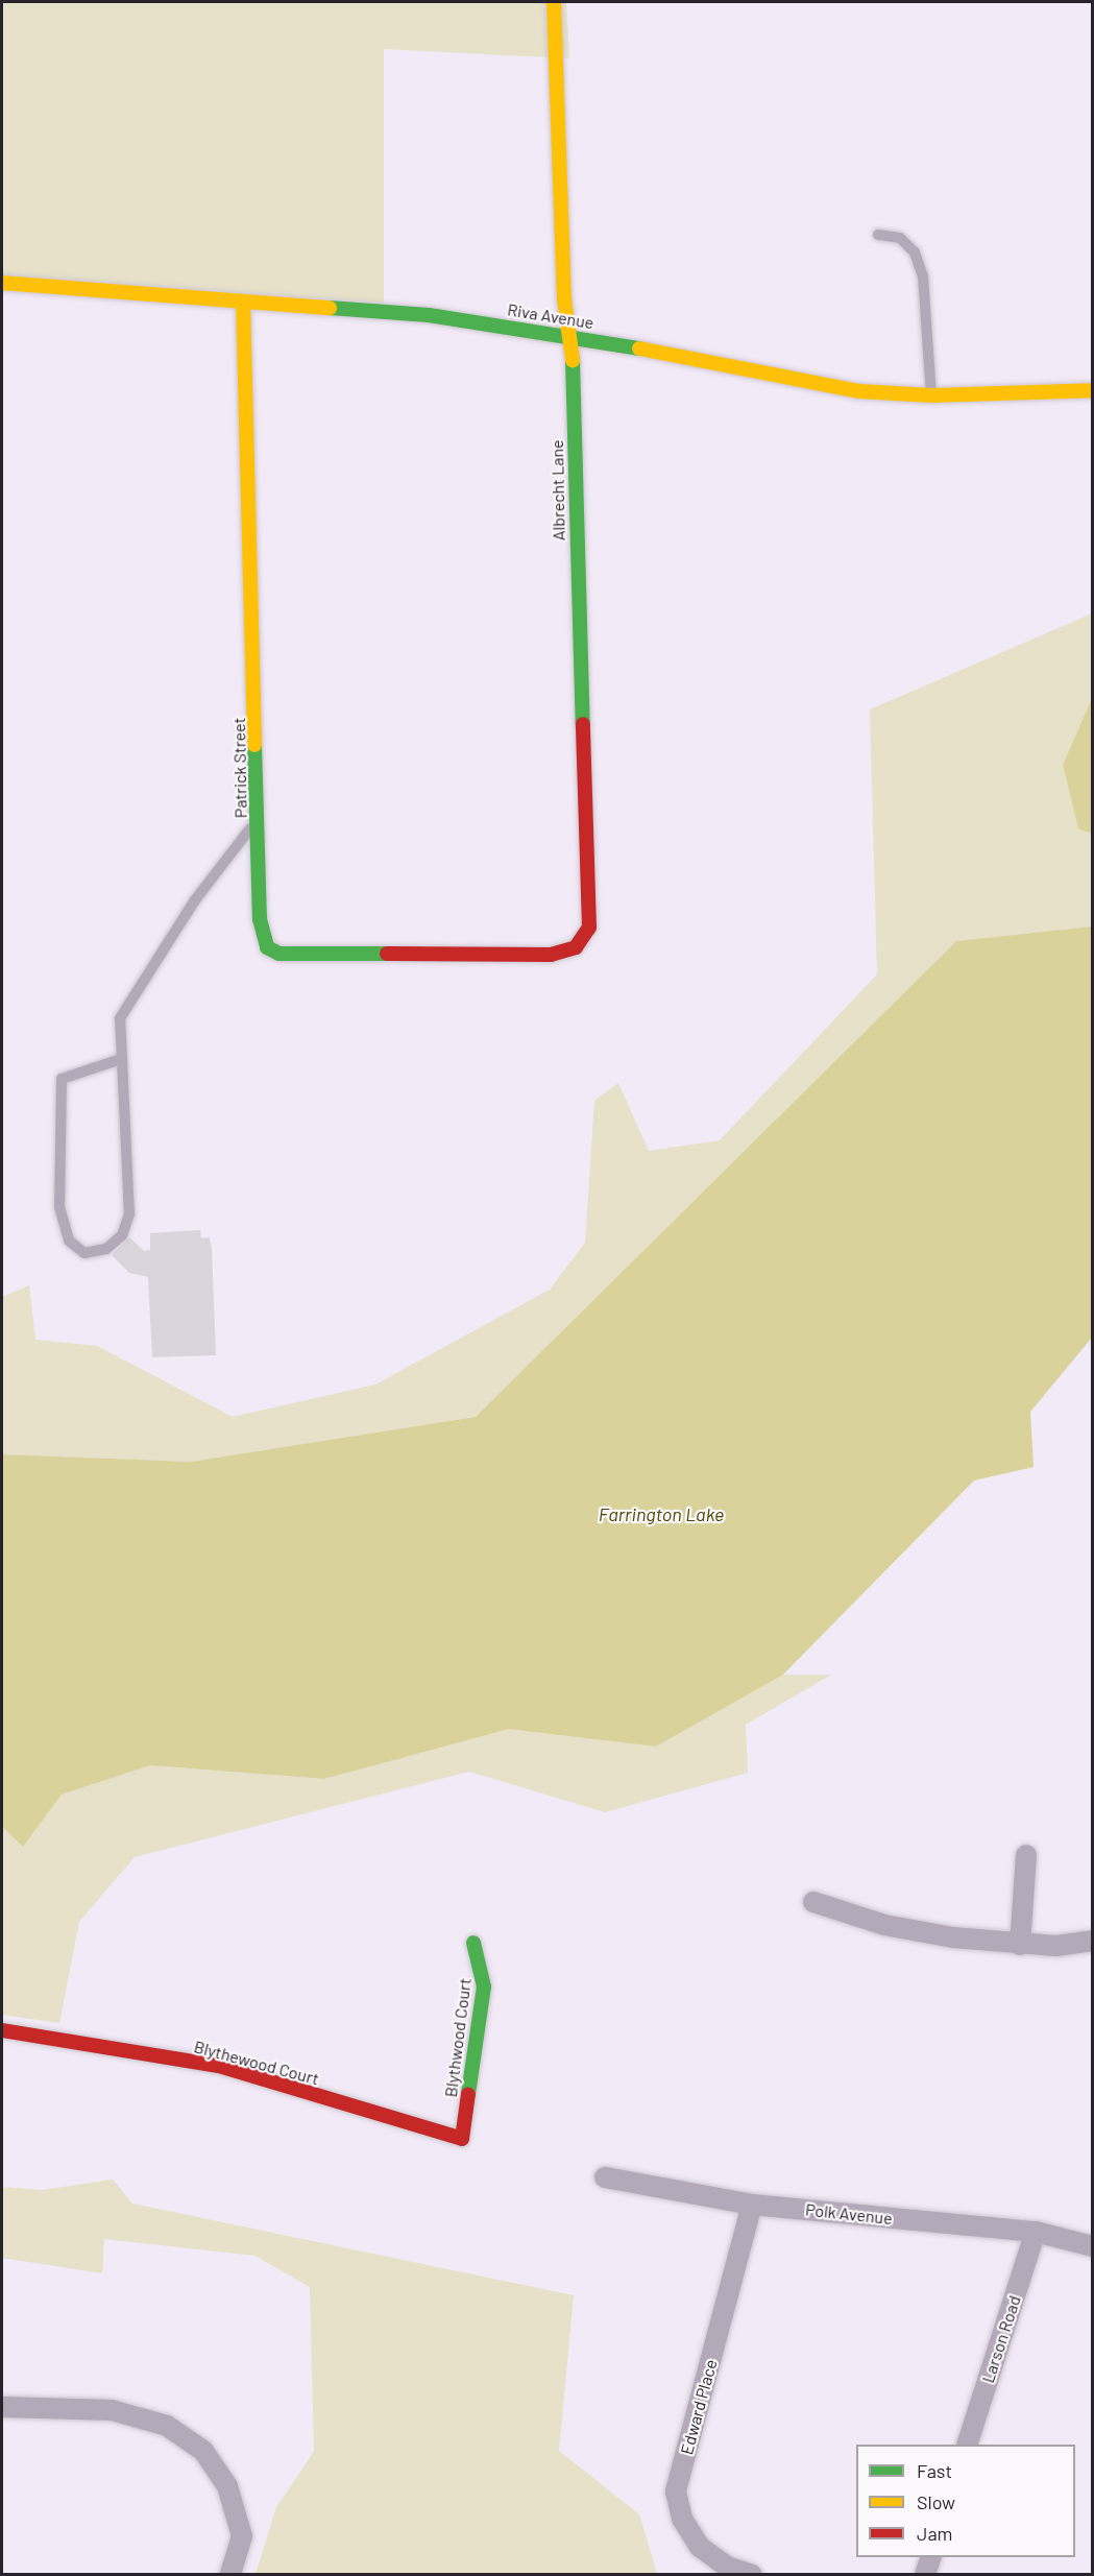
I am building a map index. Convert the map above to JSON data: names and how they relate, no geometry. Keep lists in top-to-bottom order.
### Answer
{
  "streets": {
    "street": [
      "Riva Avenue",
      "Albrecht Lane",
      "Patrick Street",
      "Blythwood Court",
      "Blythewood Court",
      "Polk Avenue",
      "Larson Road",
      "Edward Place"
    ]
  },
  "crossings": [
    ["Riva Avenue", "Albrecht Lane"],
    ["Riva Avenue", "Patrick Street"],
    ["Albrecht Lane", "Patrick Street"],
    ["Blythwood Court", "Blythewood Court"],
    ["Polk Avenue", "Larson Road"],
    ["Polk Avenue", "Edward Place"]
  ],
  "water": ["Farrington Lake"],
  "legend": ["Fast", "Slow", "Jam"]
}
